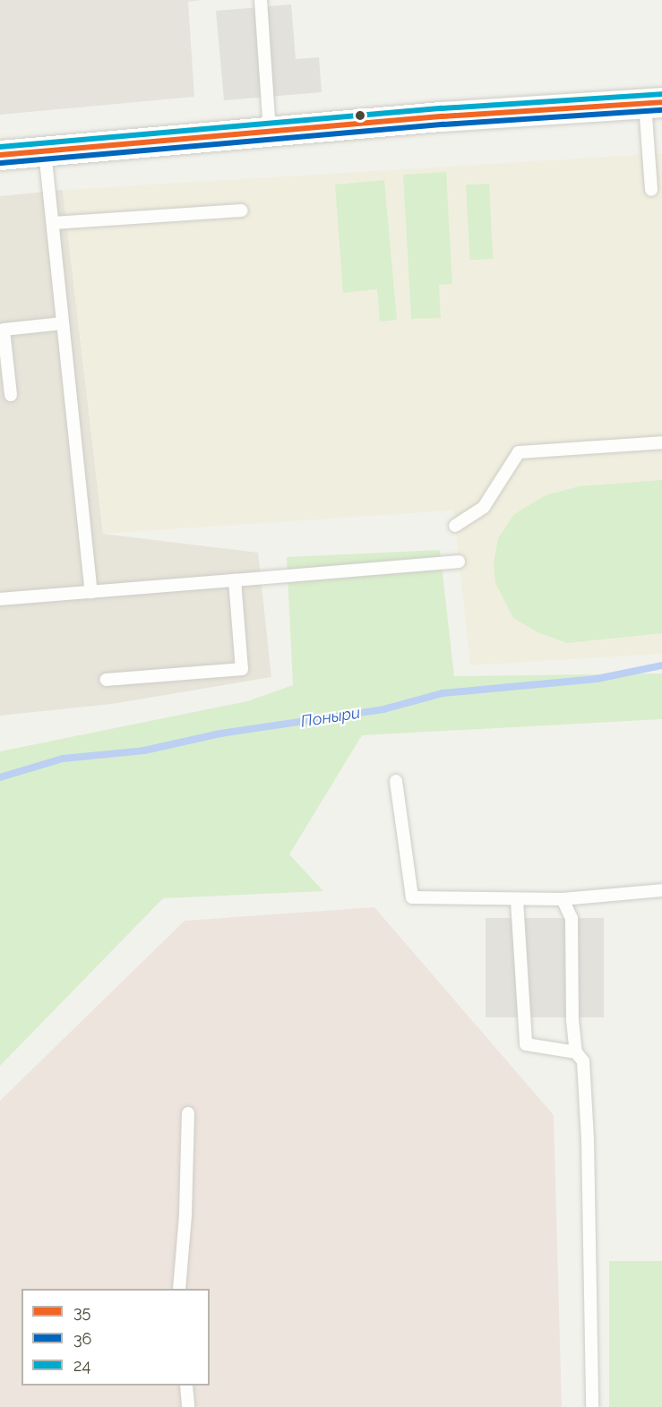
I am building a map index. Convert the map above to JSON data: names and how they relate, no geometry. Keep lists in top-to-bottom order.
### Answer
{
  "water": ["Поныри"],
  "lines": ["transit line 24", "transit line 35", "transit line 36"],
  "legend": ["35", "36", "24"]
}
